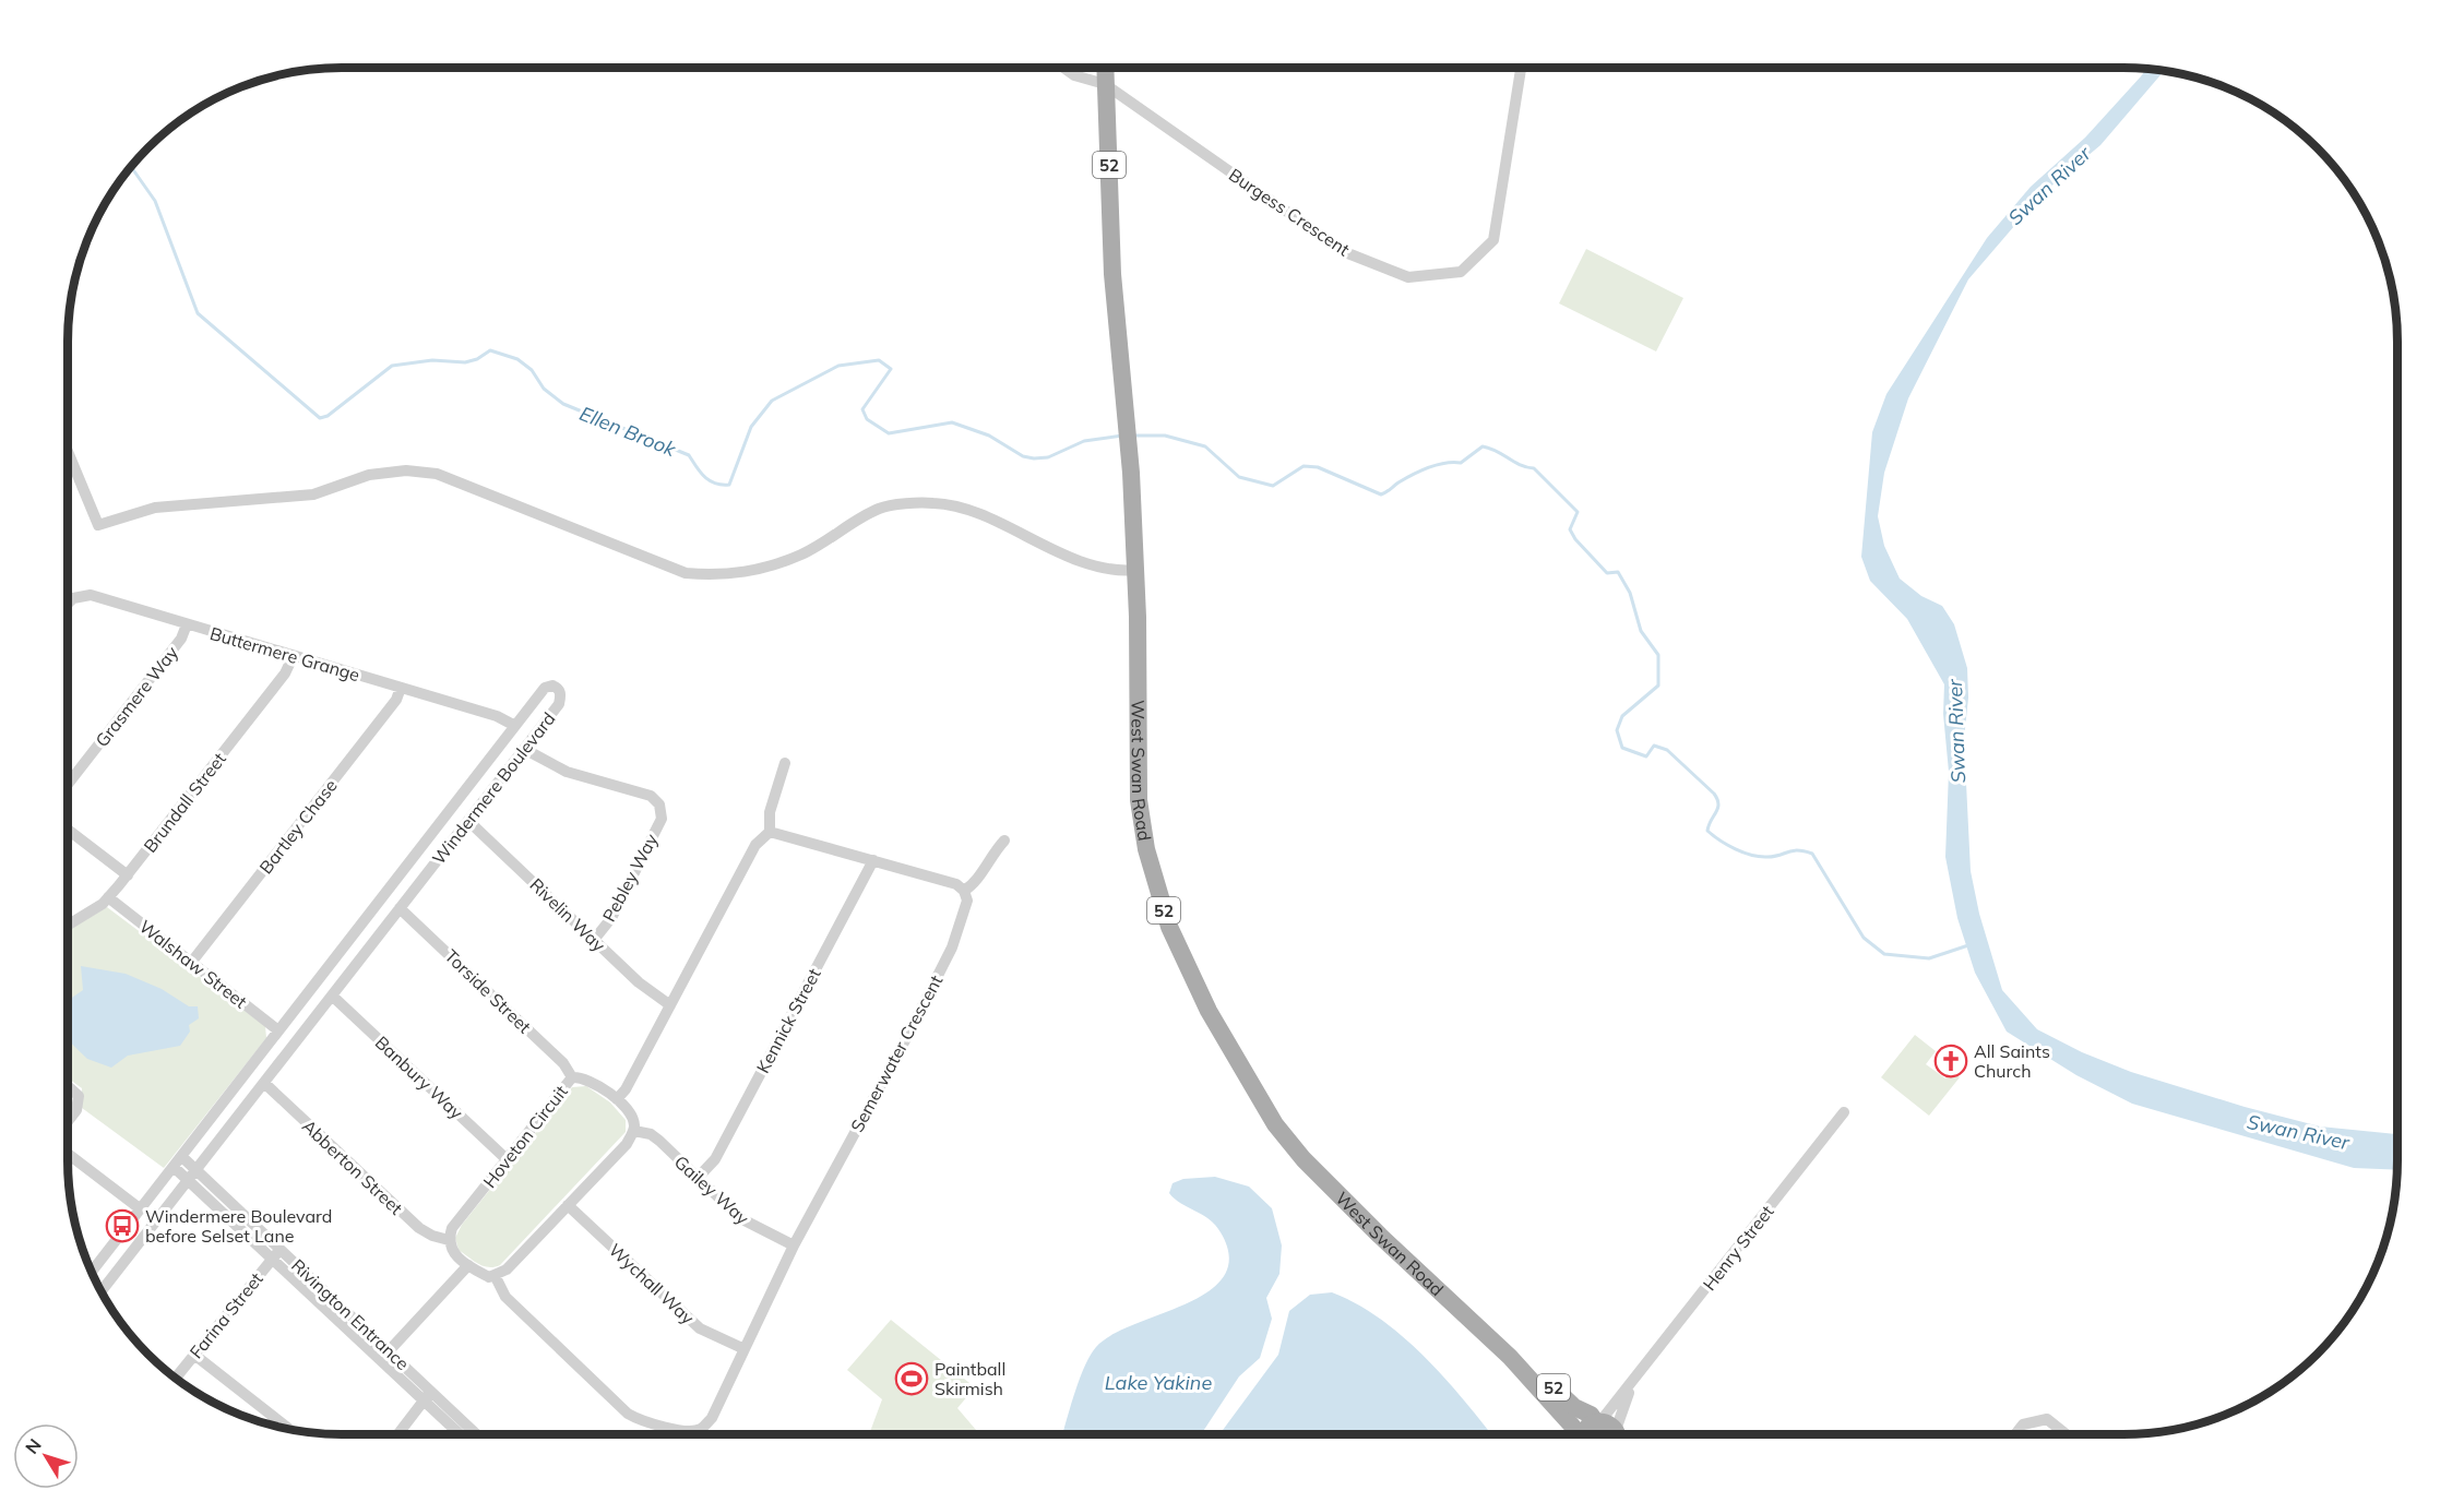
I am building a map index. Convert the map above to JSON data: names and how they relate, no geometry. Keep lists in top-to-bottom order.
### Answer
{
  "streets": {
    "main road": ["52", "West Swan Road"],
    "street": [
      "Burgess Crescent",
      "Buttermere Grange",
      "Grasmere Way",
      "Windermere Boulevard",
      "Brundall Street",
      "Bartley Chase",
      "Pebley Way",
      "Rivelin Way",
      "Walshaw Street",
      "Torside Street",
      "Kennick Street",
      "Semerwater Crescent",
      "Banbury Way",
      "Hoveton Circuit",
      "Abberton Street",
      "Gailey Way",
      "Henry Street",
      "Wychall Way",
      "Rivington Entrance",
      "Farina Street"
    ]
  },
  "crossings": [
    ["52", "West Swan Road"],
    ["52", "Henry Street"],
    ["Burgess Crescent", "West Swan Road"],
    ["Buttermere Grange", "Grasmere Way"],
    ["Buttermere Grange", "Windermere Boulevard"],
    ["Buttermere Grange", "Brundall Street"],
    ["Buttermere Grange", "Bartley Chase"],
    ["West Swan Road", "Henry Street"],
    ["Windermere Boulevard", "Pebley Way"],
    ["Windermere Boulevard", "Rivelin Way"],
    ["Windermere Boulevard", "Walshaw Street"],
    ["Windermere Boulevard", "Torside Street"],
    ["Windermere Boulevard", "Banbury Way"],
    ["Windermere Boulevard", "Abberton Street"],
    ["Windermere Boulevard", "Rivington Entrance"],
    ["Brundall Street", "Walshaw Street"],
    ["Bartley Chase", "Walshaw Street"],
    ["Pebley Way", "Rivelin Way"],
    ["Torside Street", "Hoveton Circuit"],
    ["Kennick Street", "Gailey Way"],
    ["Semerwater Crescent", "Gailey Way"],
    ["Semerwater Crescent", "Wychall Way"],
    ["Banbury Way", "Hoveton Circuit"],
    ["Hoveton Circuit", "Abberton Street"],
    ["Hoveton Circuit", "Gailey Way"],
    ["Rivington Entrance", "Farina Street"]
  ],
  "water": ["Swan River", "Ellen Brook", "Lake Yakine"],
  "places": {
    "church": ["All Saints Church"],
    "bus stop": ["Windermere Boulevard before Selset Lane"],
    "sports": ["Paintball Skirmish"]
  },
  "north": "top left"
}
